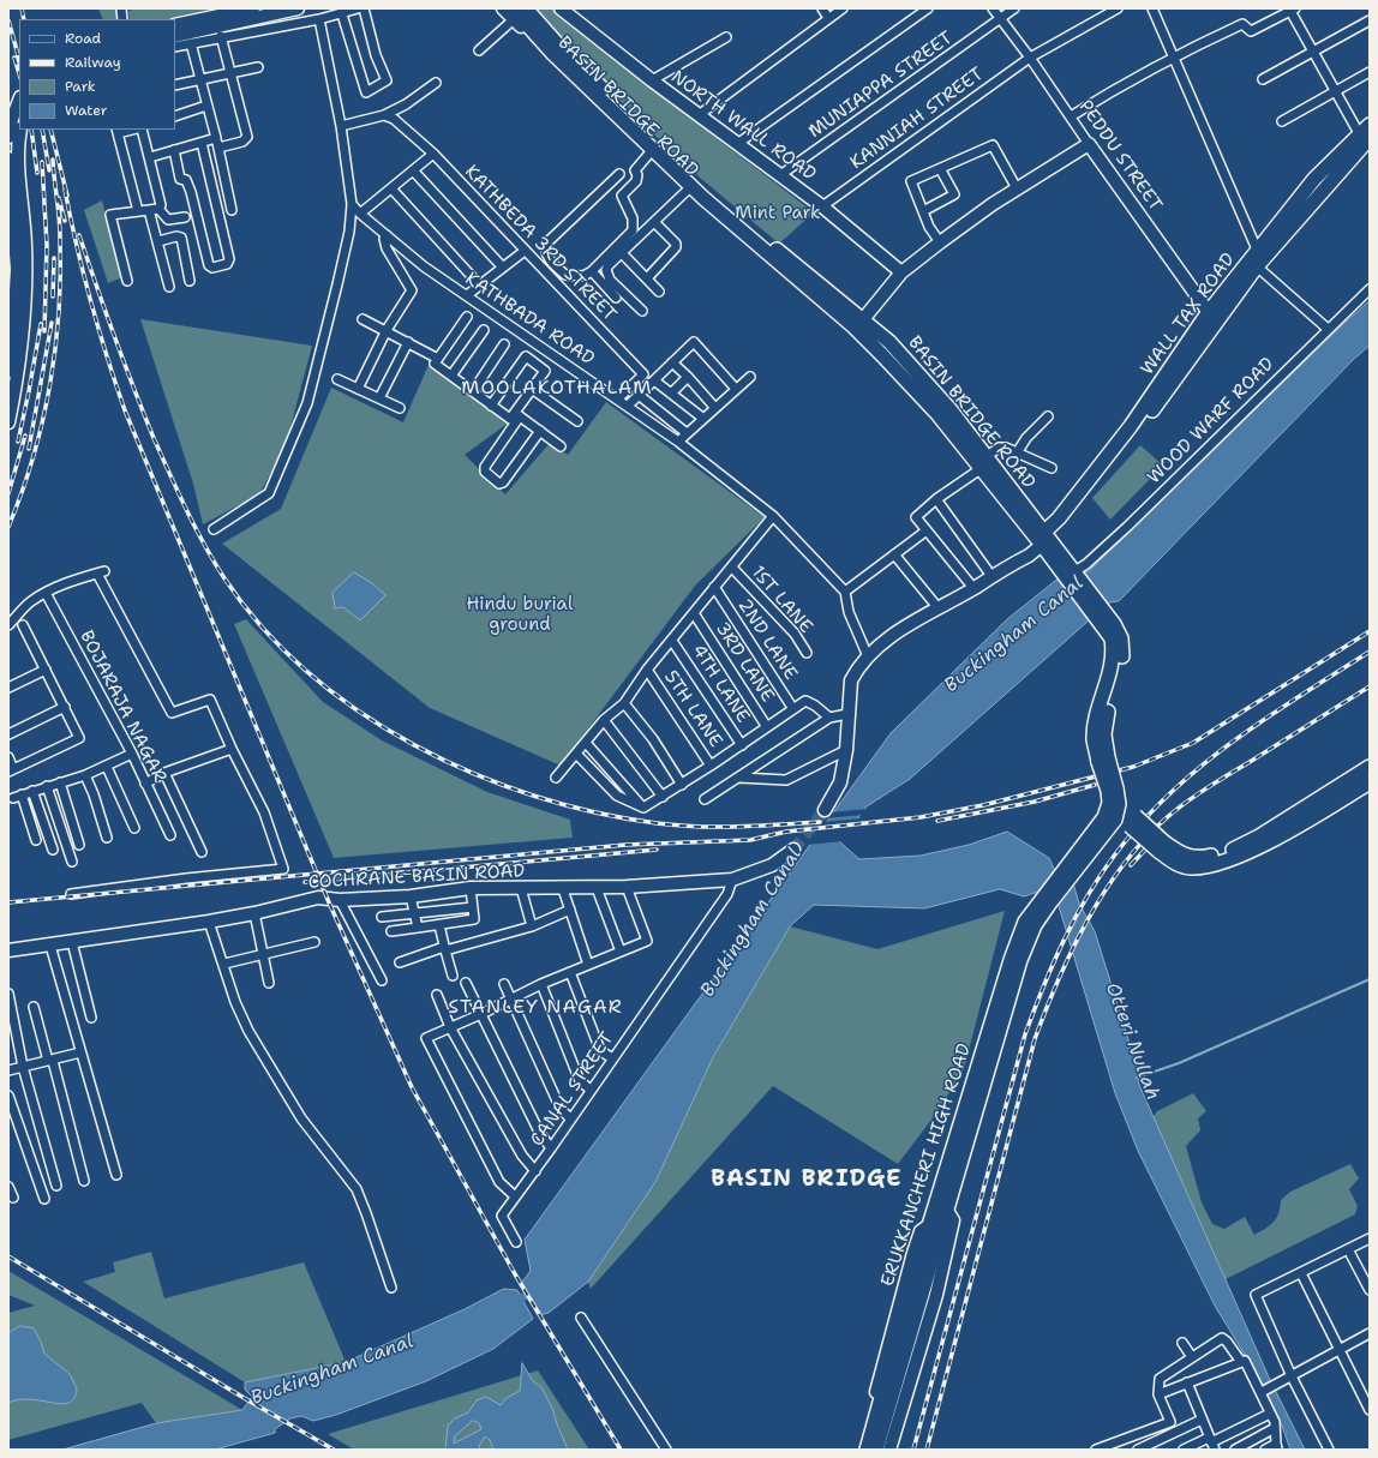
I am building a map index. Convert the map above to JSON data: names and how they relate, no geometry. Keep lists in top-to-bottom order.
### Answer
{
  "streets": {
    "main road": [
      "BASIN BRIDGE ROAD",
      "NORTH WALL ROAD",
      "PEDDU STREET",
      "WALL TAX ROAD",
      "COCHRANE BASIN ROAD",
      "ERUKKANCHERI HIGH ROAD"
    ],
    "street": [
      "MUNIAPPA STREET",
      "KANNIAH STREET",
      "KATHBEDA 3RD STREET",
      "KATHBADA ROAD",
      "WOOD WARF ROAD",
      "1ST LANE",
      "2ND LANE",
      "3RD LANE",
      "4TH LANE",
      "BOJARAJA NAGAR",
      "5TH LANE",
      "CANAL STREET"
    ]
  },
  "crossings": [
    ["MUNIAPPA STREET", "NORTH WALL ROAD"],
    ["MUNIAPPA STREET", "PEDDU STREET"],
    ["BASIN BRIDGE ROAD", "WALL TAX ROAD"],
    ["BASIN BRIDGE ROAD", "WOOD WARF ROAD"],
    ["KANNIAH STREET", "NORTH WALL ROAD"],
    ["KANNIAH STREET", "PEDDU STREET"],
    ["PEDDU STREET", "WALL TAX ROAD"],
    ["KATHBEDA 3RD STREET", "KATHBADA ROAD"],
    ["COCHRANE BASIN ROAD", "CANAL STREET"]
  ],
  "districts": ["MOOLAKOTHALAM", "STANLEY NAGAR", "BASIN BRIDGE"],
  "water": ["Buckingham Canal", "Otteri Nullah"],
  "parks": ["Mint Park", "Hindu burial ground"],
  "legend": [
    "Road",
    "Railway",
    "Park",
    "Water"
  ]
}
